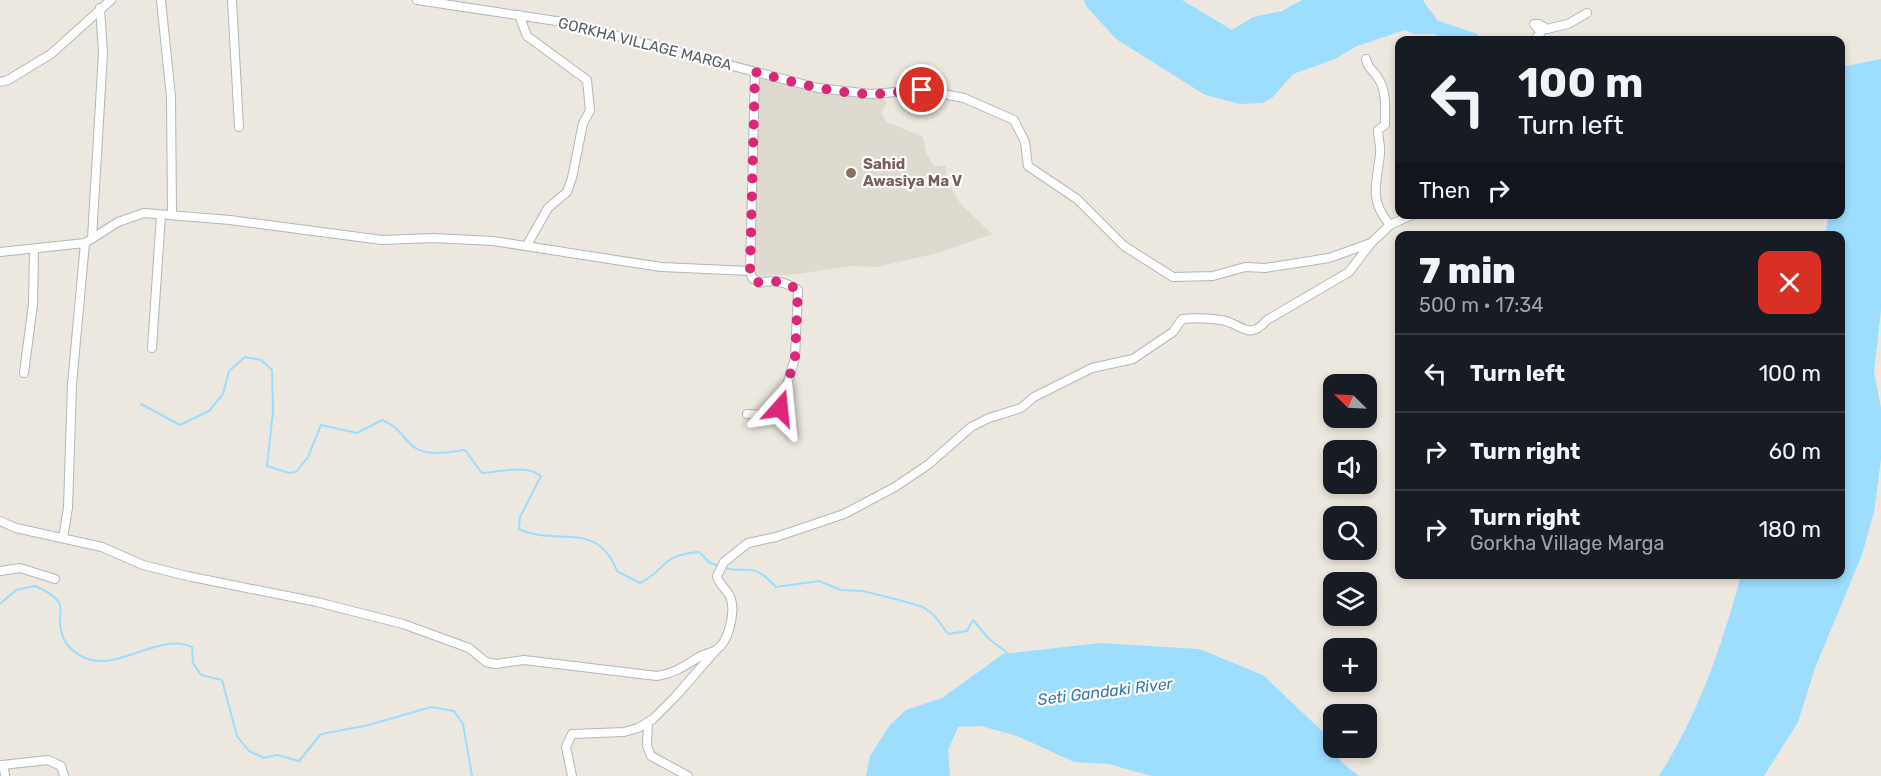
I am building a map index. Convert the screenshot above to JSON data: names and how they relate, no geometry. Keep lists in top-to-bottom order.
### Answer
{
  "streets": {
    "street": ["GORKHA VILLAGE MARGA"]
  },
  "water": ["Seti Gandaki River"],
  "places": ["Sahid Awasiya Ma V"],
  "north": "top left",
  "page": {
    "turn": ["100 m", "Turn left"],
    "then": "Then",
    "heading": ["7 min", "500 m · 17:34"],
    "list": [
      {
        "name": "Turn left",
        "value": "100 m"
      },
      {
        "name": "Turn right",
        "value": "60 m"
      },
      {
        "name": "Turn right",
        "note": "Gorkha Village Marga",
        "value": "180 m"
      }
    ],
    "map_buttons": ["+", "−"]
  }
}
